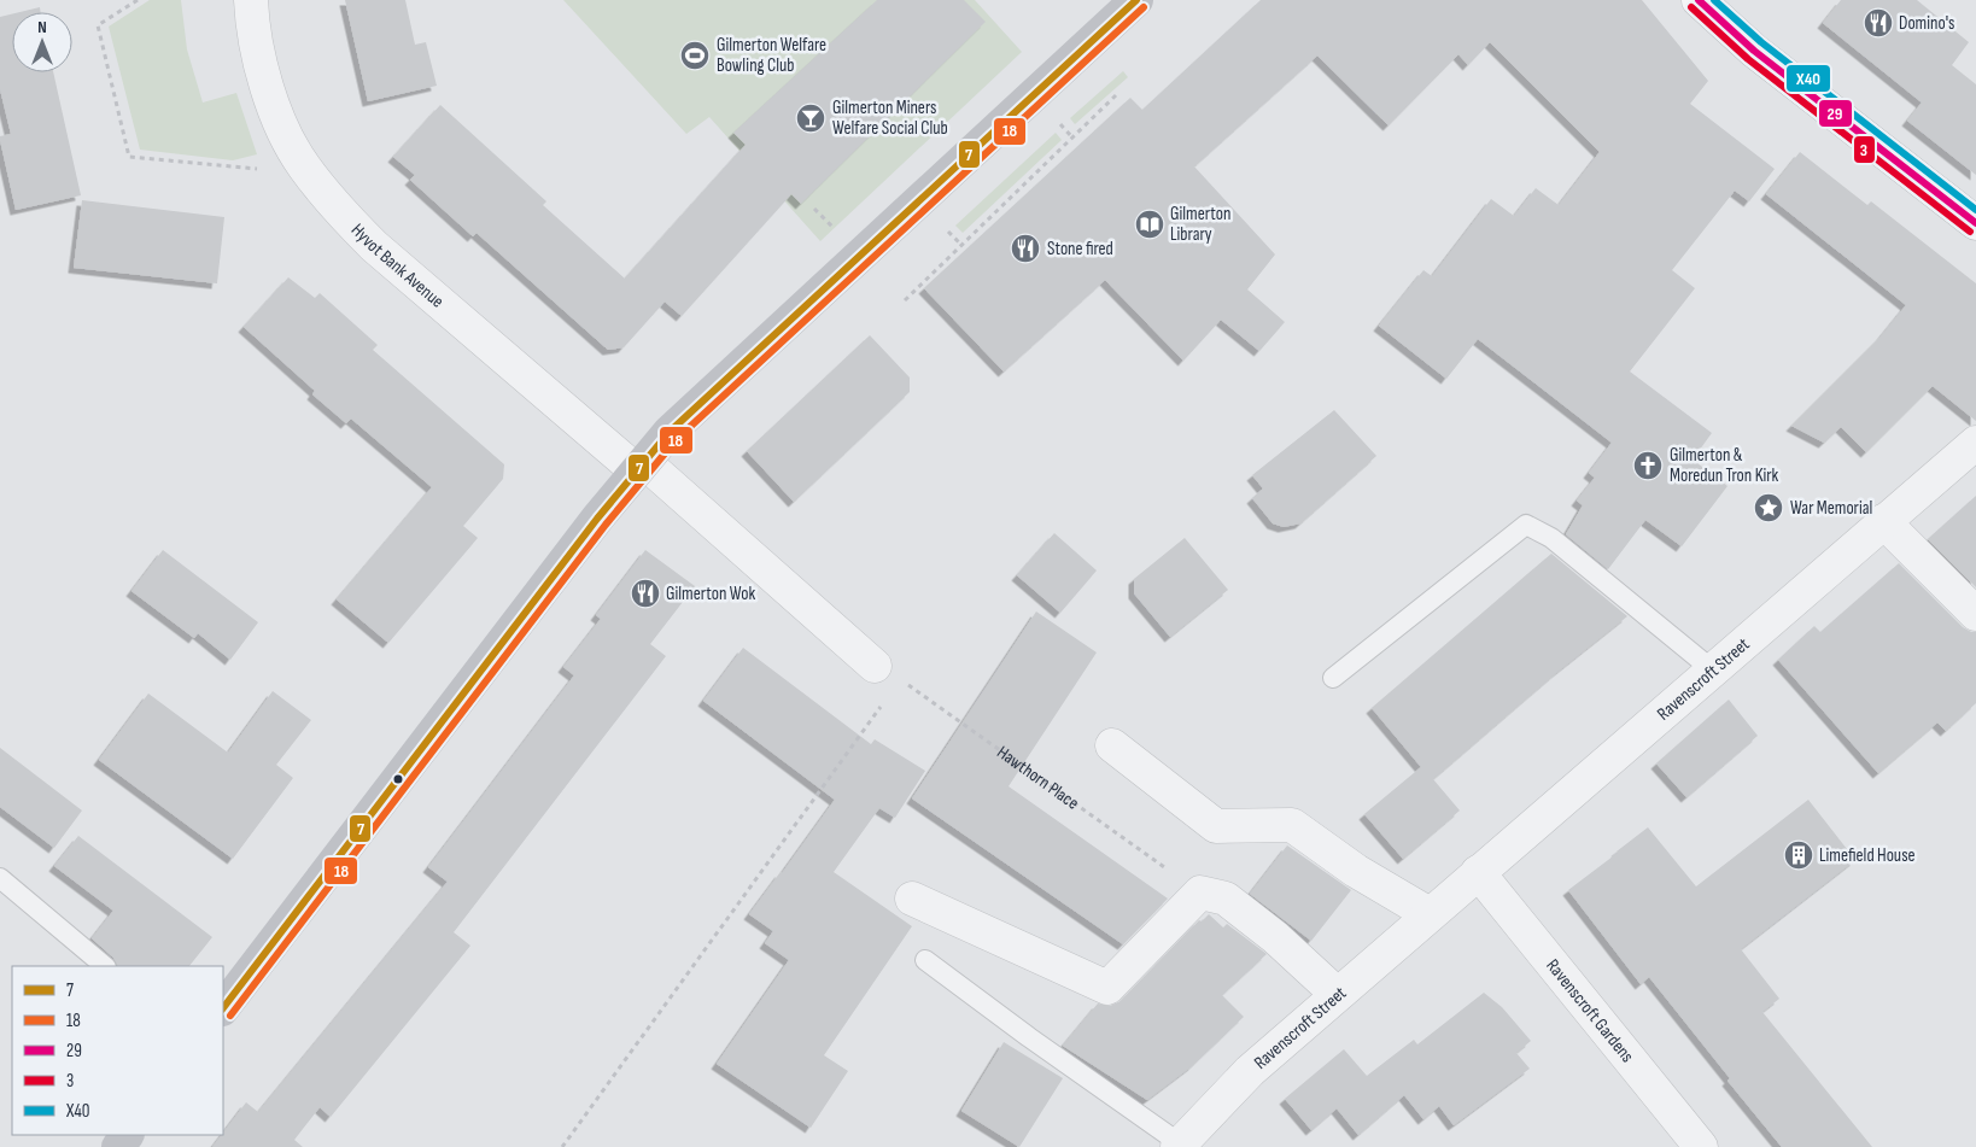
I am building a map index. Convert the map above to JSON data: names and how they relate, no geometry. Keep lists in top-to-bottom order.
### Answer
{
  "streets": {
    "street": ["Hyvot Bank Avenue", "Ravenscroft Street", "Ravenscroft Gardens"],
    "path": ["Hawthorn Place"]
  },
  "crossings": [
    ["Hyvot Bank Avenue", "Hawthorn Place"],
    ["Ravenscroft Street", "Ravenscroft Gardens"]
  ],
  "places": {
    "restaurant": ["Domino's", "Stone fired", "Gilmerton Wok"],
    "sports": ["Gilmerton Welfare Bowling Club"],
    "bar": ["Gilmerton Miners Welfare Social Club"],
    "library": ["Gilmerton Library"],
    "church": ["Gilmerton & Moredun Tron Kirk"],
    "place": ["War Memorial"],
    "building": ["Limefield House"]
  },
  "lines": [
    "transit line 7",
    "transit line 29",
    "transit line X40",
    "transit line 18",
    "transit line 3"
  ],
  "legend": [
    "7",
    "18",
    "29",
    "3",
    "X40"
  ],
  "north": "top"
}
